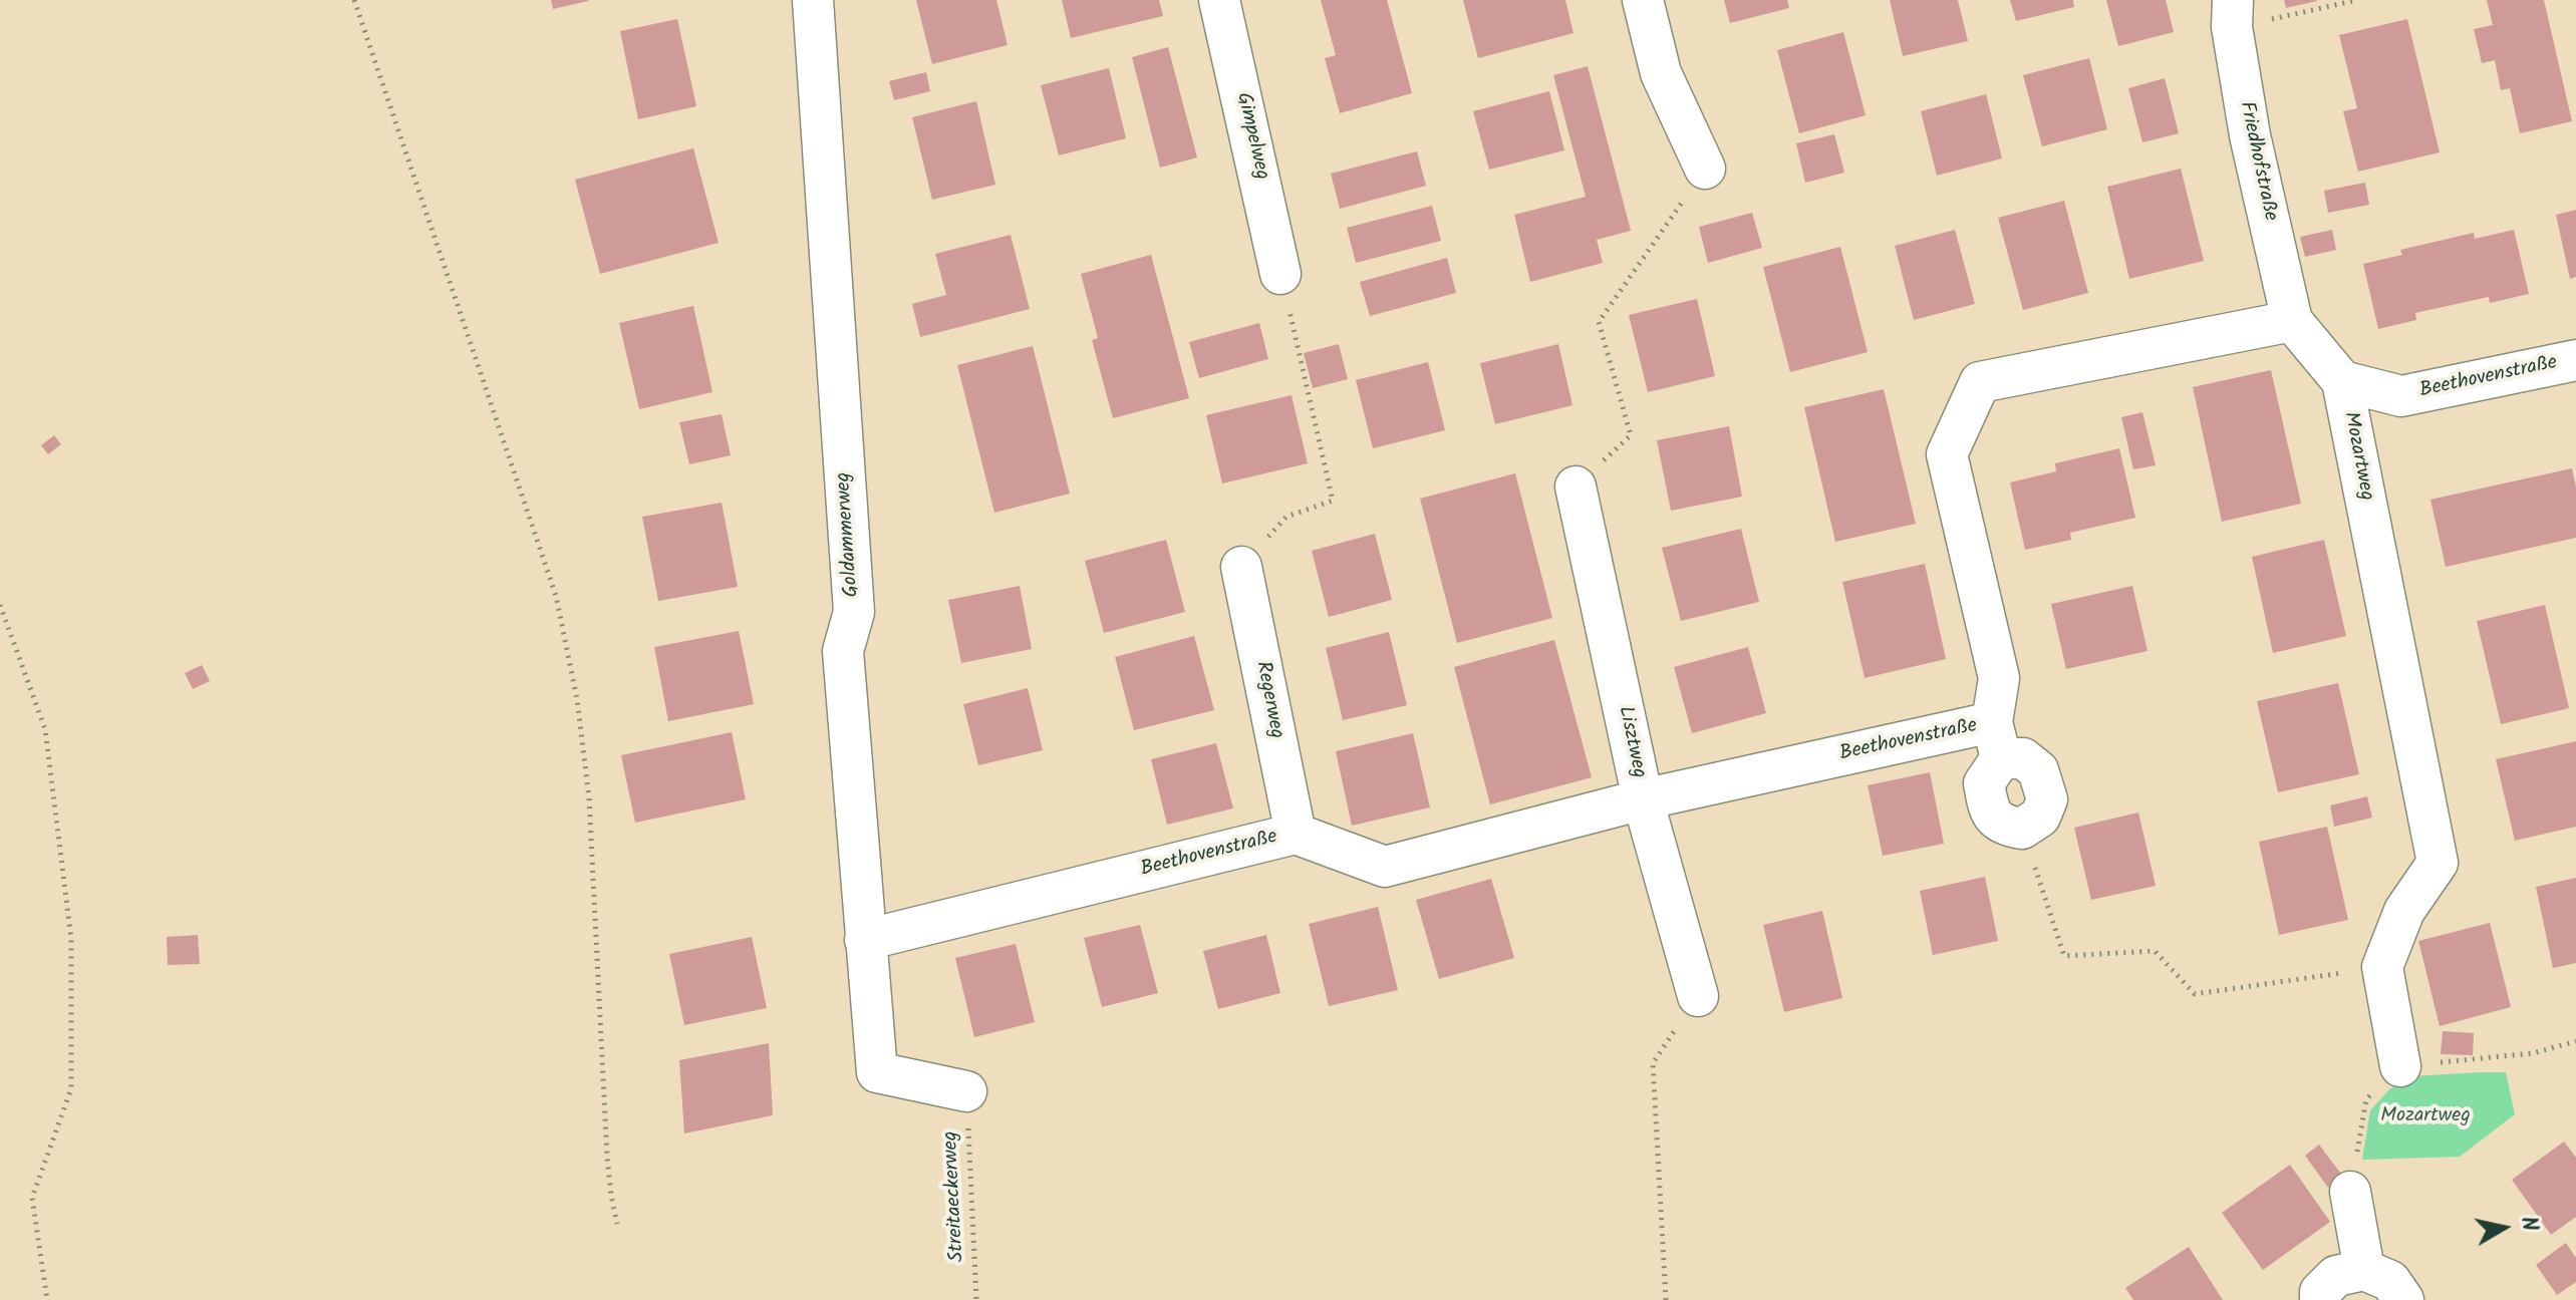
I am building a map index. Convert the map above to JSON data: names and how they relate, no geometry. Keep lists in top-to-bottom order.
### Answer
{
  "streets": {
    "street": [
      "Gimpelweg",
      "Friedhofstraße",
      "Beethovenstraße",
      "Mozartweg",
      "Goldammerweg",
      "Regerweg",
      "Lisztweg"
    ],
    "path": ["Streitaeckerweg"]
  },
  "crossings": [
    ["Friedhofstraße", "Beethovenstraße"],
    ["Beethovenstraße", "Mozartweg"],
    ["Beethovenstraße", "Goldammerweg"],
    ["Beethovenstraße", "Regerweg"],
    ["Beethovenstraße", "Lisztweg"],
    ["Goldammerweg", "Streitaeckerweg"]
  ],
  "parks": ["Mozartweg"],
  "north": "right"
}
